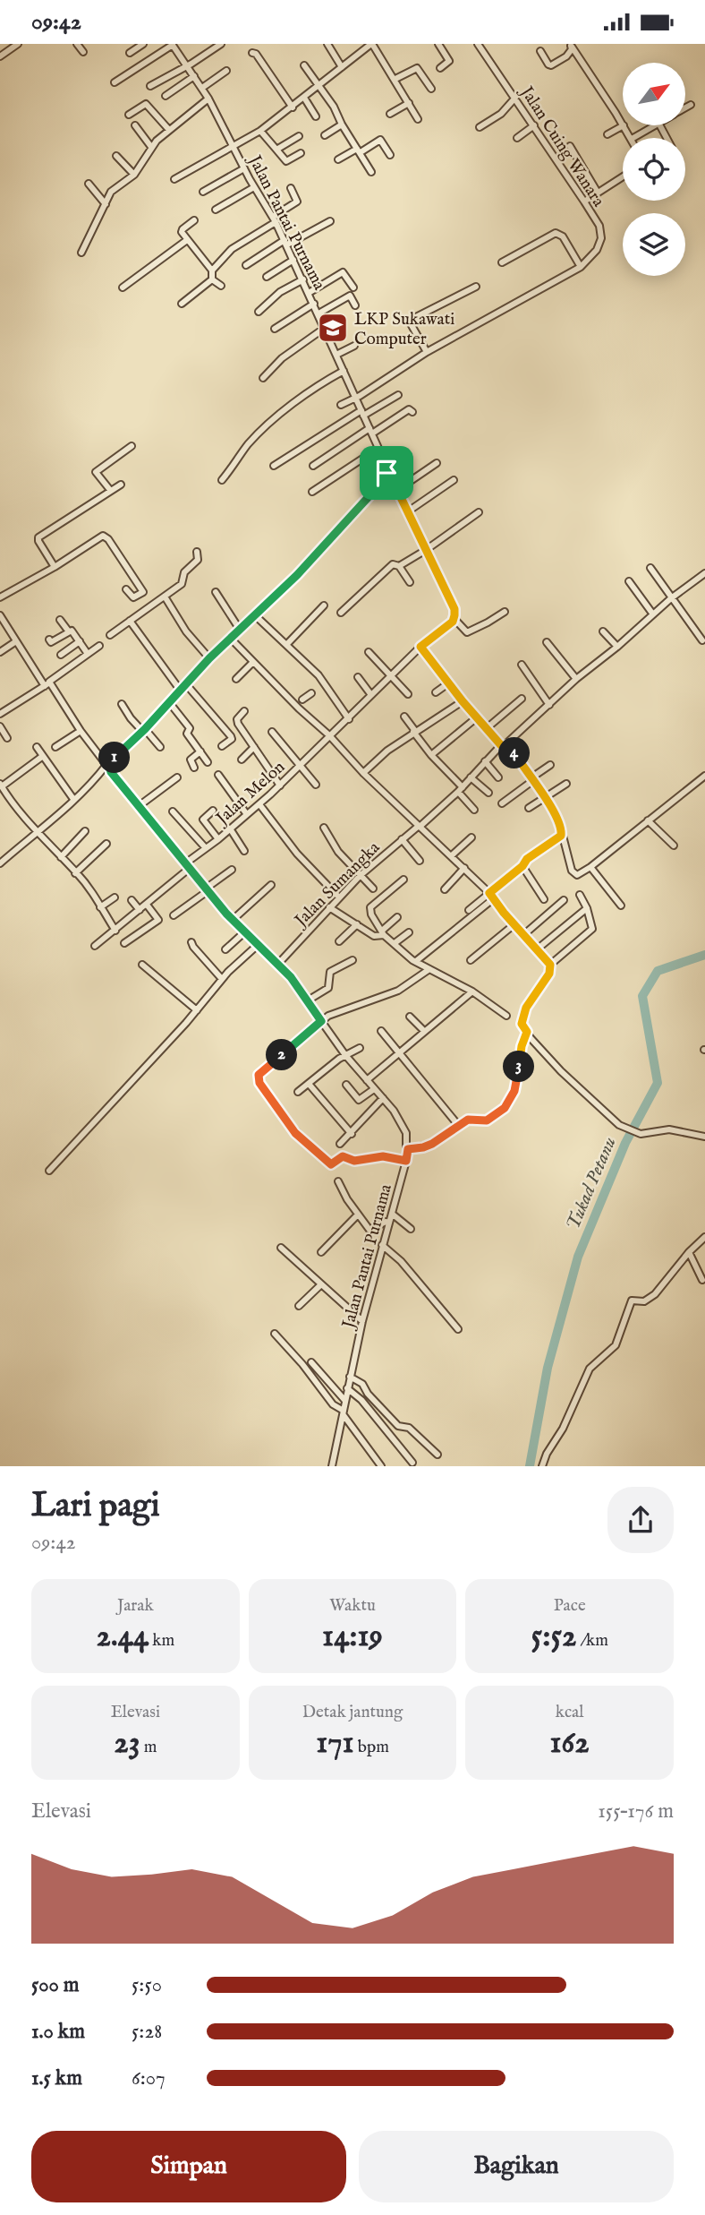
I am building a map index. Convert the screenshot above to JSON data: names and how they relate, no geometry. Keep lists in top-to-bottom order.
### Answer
{
  "streets": {
    "street": [
      "Jalan Cuing Wanara",
      "Jalan Pantai Purnama",
      "Jalan Melon",
      "Jalan Sumangka"
    ]
  },
  "crossings": [
    ["Jalan Cuing Wanara", "Jalan Pantai Purnama"],
    ["Jalan Pantai Purnama", "Jalan Melon"],
    ["Jalan Pantai Purnama", "Jalan Sumangka"]
  ],
  "water": ["Tukad Petanu"],
  "places": {
    "school or university": ["LKP Sukawati Computer"]
  },
  "north": "top right",
  "page": {
    "status": "09:42",
    "pins": [
      "4",
      "1",
      "2",
      "3"
    ],
    "heading": ["Lari pagi", "09:42"],
    "stats": [
      ["Jarak", "2.44 km"],
      ["Waktu", "14:19"],
      ["Pace", "5:52 /km"],
      ["Elevasi", "23 m"],
      ["Detak jantung", "171 bpm"],
      ["kcal", "162"]
    ],
    "chart": ["Elevasi", "155–176 m"],
    "list": [
      {
        "name": "500 m",
        "note": "5:50"
      },
      {
        "name": "1.0 km",
        "note": "5:28"
      },
      {
        "name": "1.5 km",
        "note": "6:07"
      }
    ],
    "buttons": ["Simpan", "Bagikan"]
  }
}
